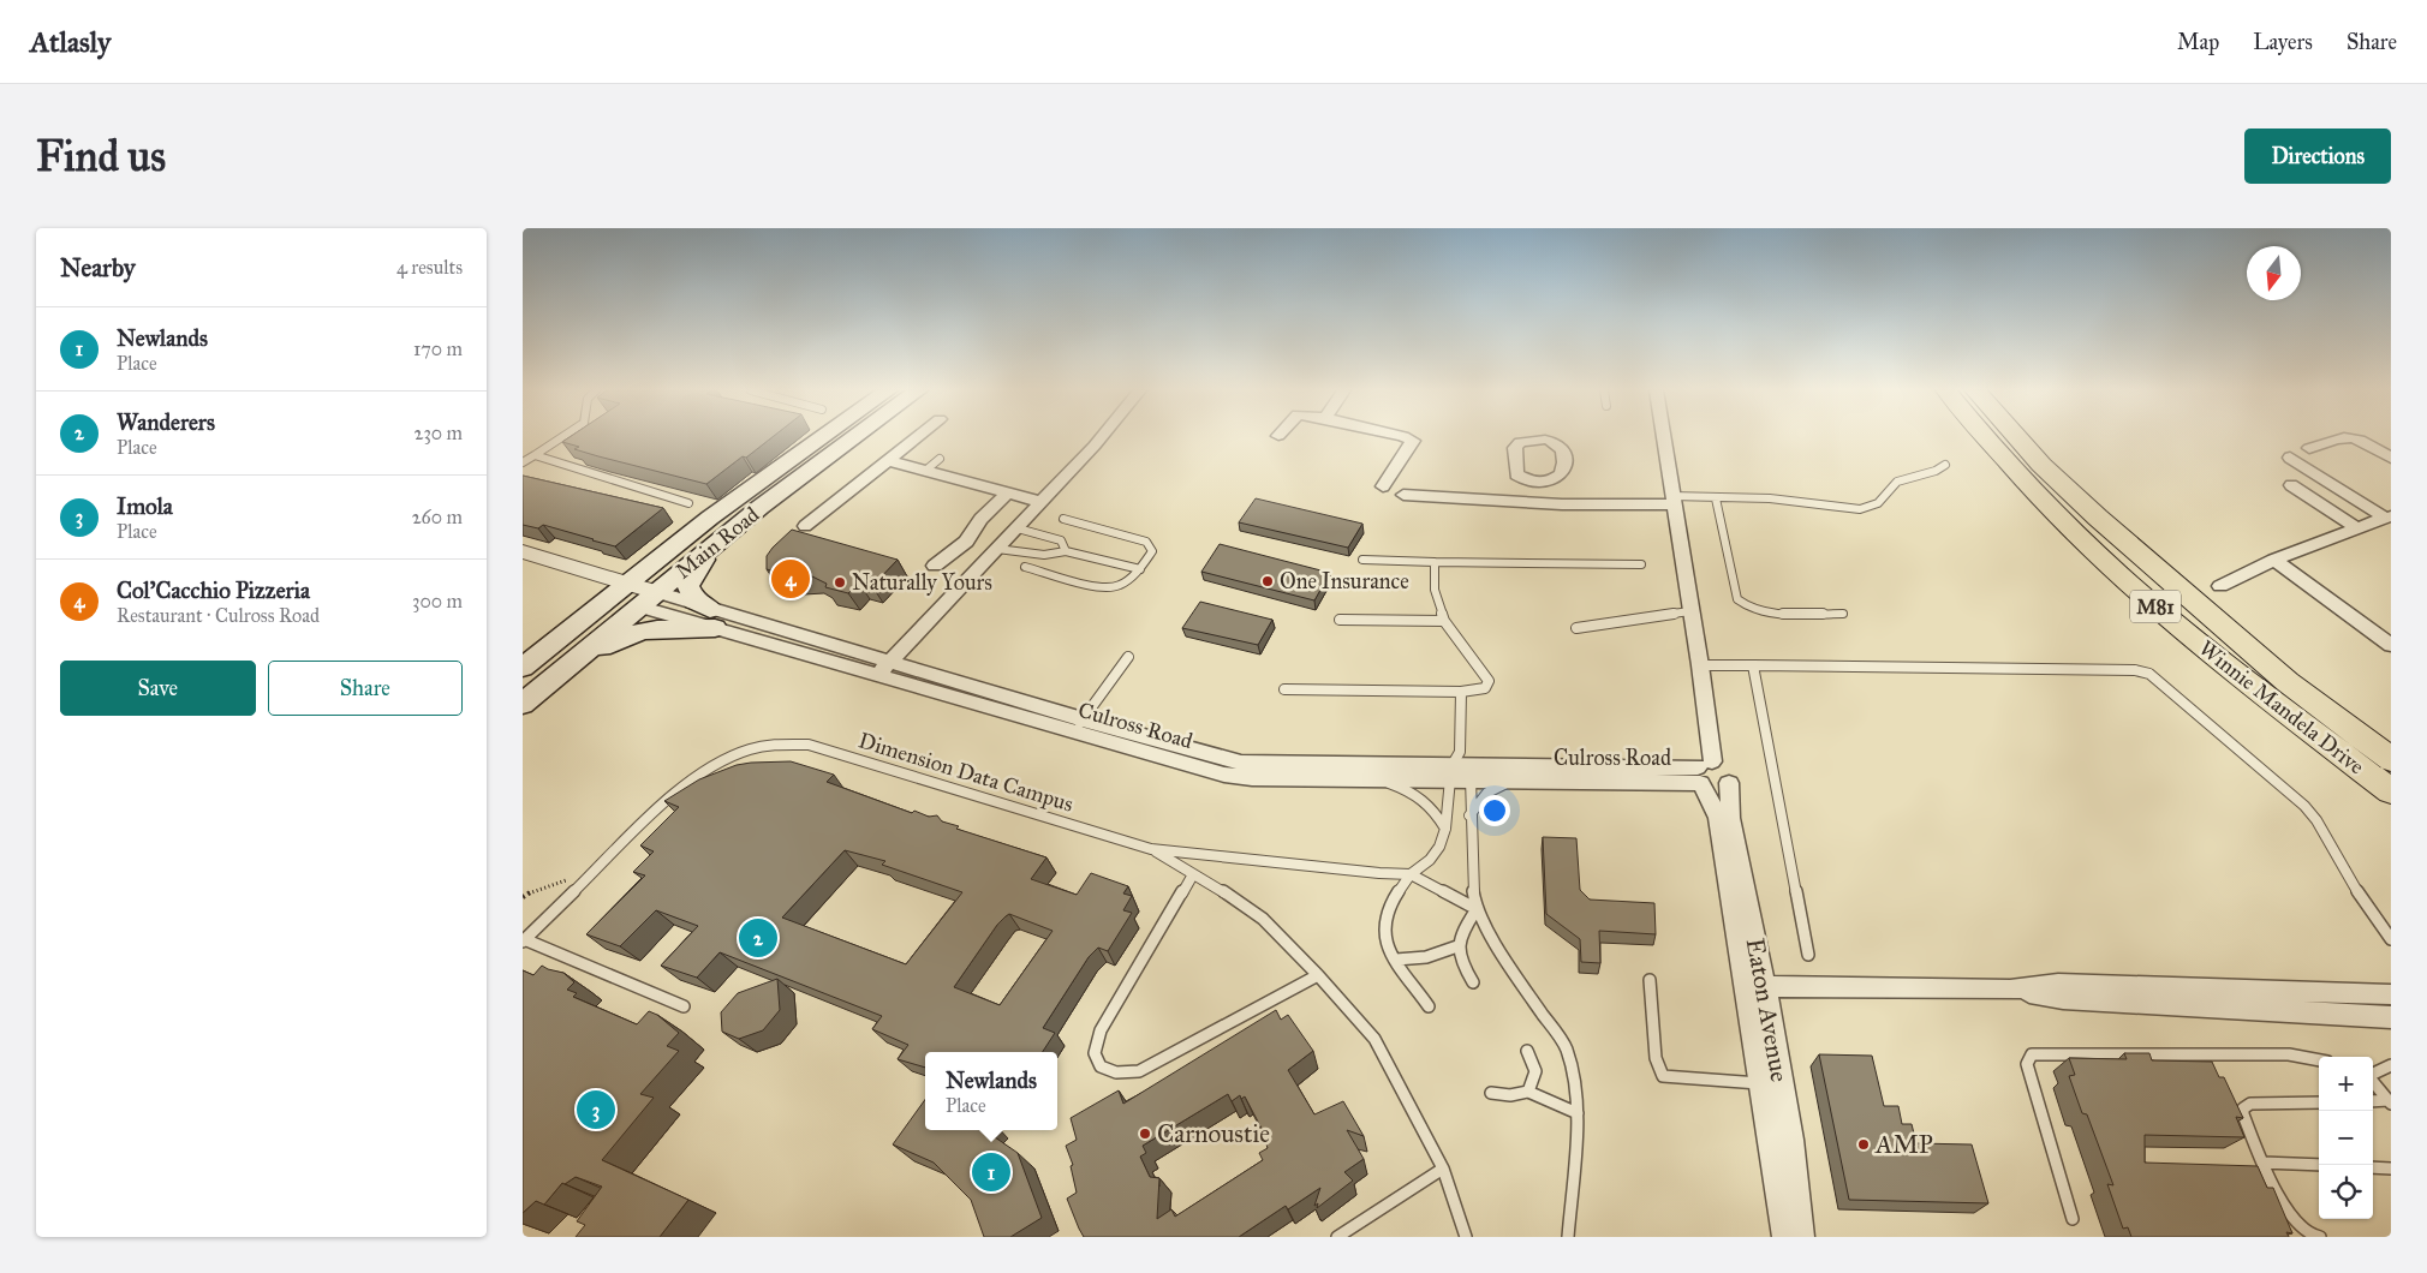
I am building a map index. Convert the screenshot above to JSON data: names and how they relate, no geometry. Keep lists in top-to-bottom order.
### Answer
{
  "streets": {
    "main road": ["Main Road", "M81", "Winnie Mandela Drive"],
    "street": ["Culross Road", "Eaton Avenue"],
    "lane": ["Dimension Data Campus"]
  },
  "crossings": [
    ["Main Road", "Culross Road"],
    ["Culross Road", "Eaton Avenue"]
  ],
  "places": [
    "One Insurance",
    "Naturally Yours",
    "Carnoustie",
    "AMP"
  ],
  "north": "bottom",
  "page": {
    "header": "Atlasly",
    "nav": ["Map", "Layers", "Share"],
    "buttons": [
      "Directions",
      ["Save", "Share"]
    ],
    "title": "Find us",
    "heading": ["Nearby", "4 results"],
    "list": [
      {
        "mark": "1",
        "name": "Newlands",
        "note": "Place",
        "value": "170 m"
      },
      {
        "mark": "2",
        "name": "Wanderers",
        "note": "Place",
        "value": "230 m"
      },
      {
        "mark": "3",
        "name": "Imola",
        "note": "Place",
        "value": "260 m"
      },
      {
        "mark": "4",
        "name": "Col'Cacchio Pizzeria",
        "note": "Restaurant · Culross Road",
        "value": "300 m"
      }
    ],
    "pins": [
      "4",
      "2",
      "3",
      "1"
    ],
    "popup": ["Newlands", "Place"],
    "map_buttons": ["+", "−"]
  }
}
